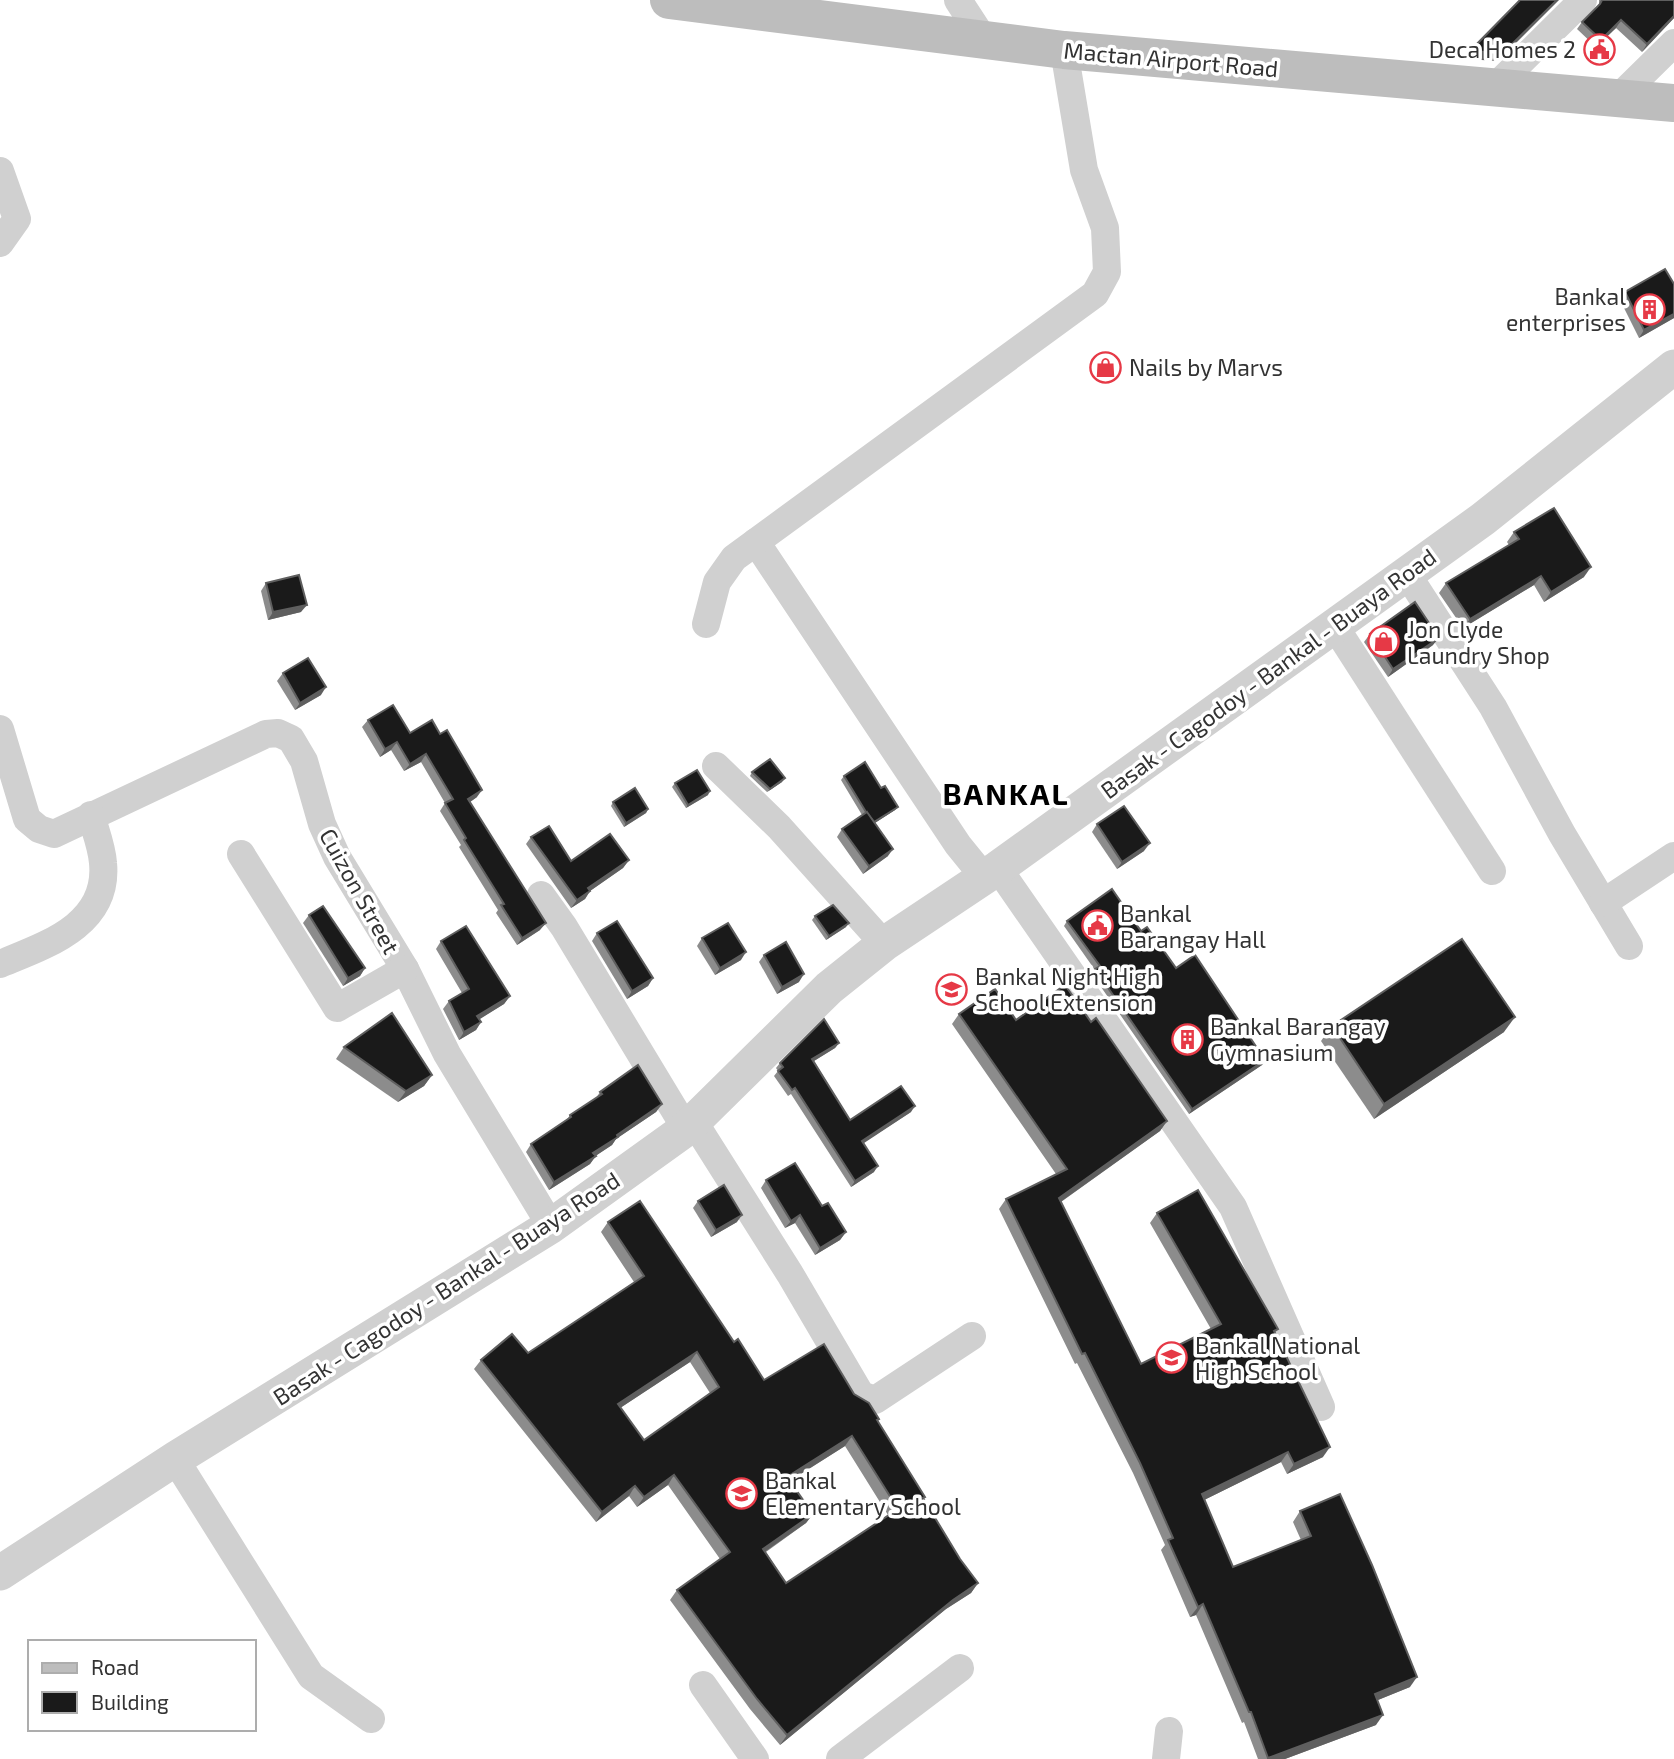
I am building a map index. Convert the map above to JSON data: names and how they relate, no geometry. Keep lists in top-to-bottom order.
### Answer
{
  "streets": {
    "main road": ["Mactan Airport Road"],
    "street": ["Basak - Cagodoy - Bankal - Buaya Road", "Cuizon Street"]
  },
  "crossings": [
    ["Basak - Cagodoy - Bankal - Buaya Road", "Cuizon Street"]
  ],
  "districts": ["BANKAL"],
  "places": {
    "public building": ["Deca Homes 2", "Bankal Barangay Hall"],
    "building": ["Bankal enterprises", "Bankal Barangay Gymnasium"],
    "shop": ["Nails by Marvs", "Jon Clyde Laundry Shop"],
    "school or university": ["Bankal Night High School Extension", "Bankal National High School", "Bankal Elementary School"]
  },
  "legend": ["Road", "Building"]
}
